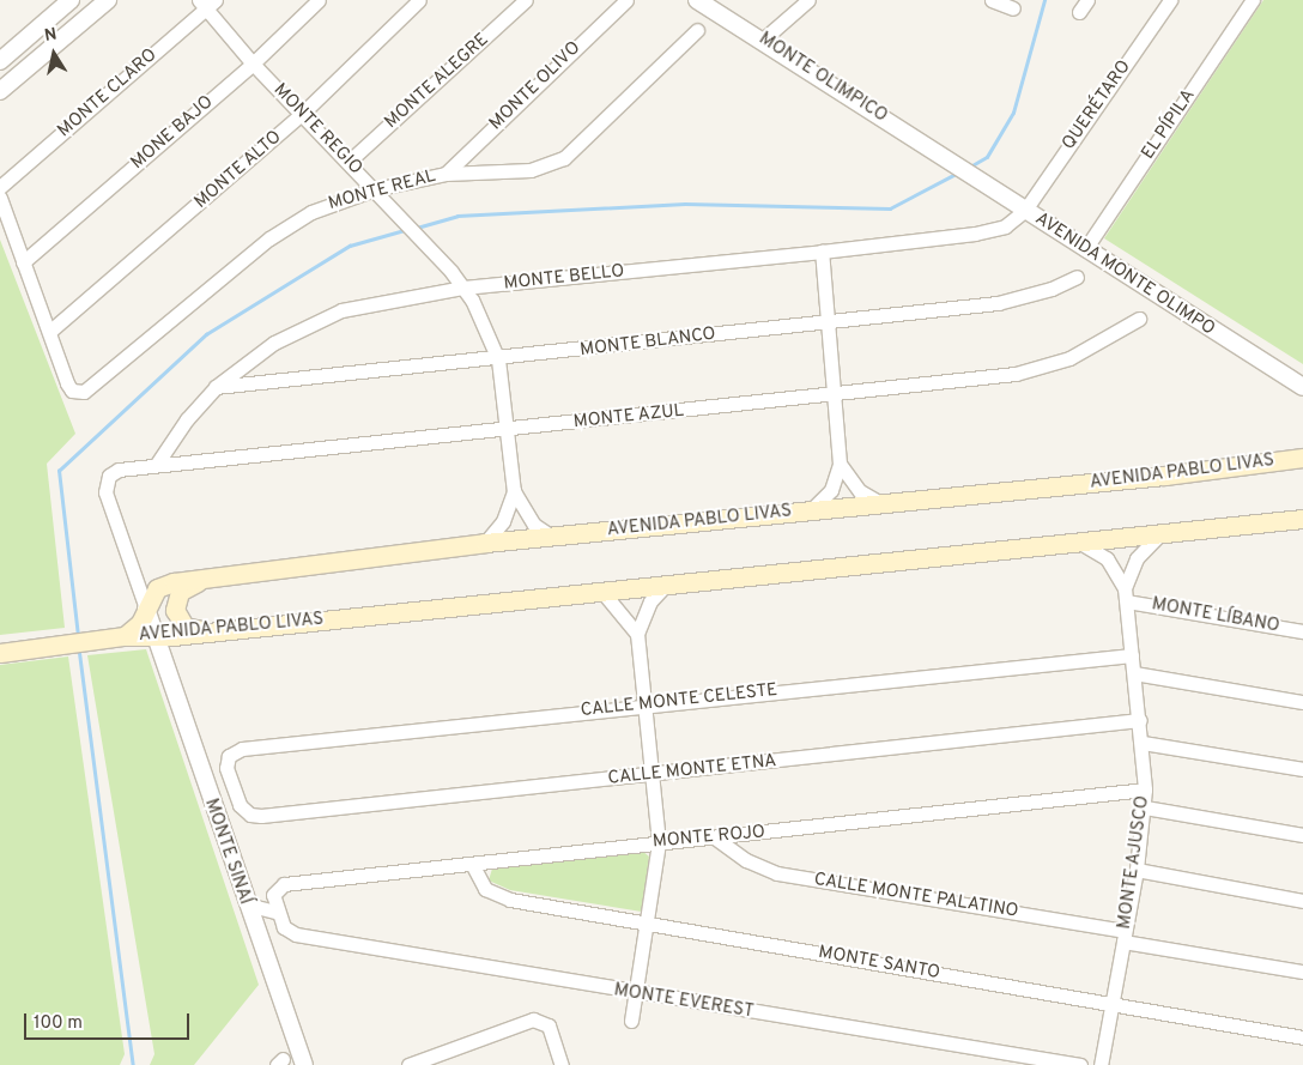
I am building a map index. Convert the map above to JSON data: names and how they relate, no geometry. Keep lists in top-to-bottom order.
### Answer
{
  "streets": {
    "main road": ["AVENIDA PABLO LIVAS"],
    "street": [
      "MONTE OLIMPICO",
      "MONTE ALEGRE",
      "MONTE OLIVO",
      "MONTE CLARO",
      "QUERÉTARO",
      "EL PÍPILA",
      "MONTE REGIO",
      "MONE BAJO",
      "MONTE ALTO",
      "MONTE REAL",
      "AVENIDA MONTE OLIMPO",
      "MONTE BELLO",
      "MONTE BLANCO",
      "MONTE AZUL",
      "MONTE LÍBANO",
      "CALLE MONTE CELESTE",
      "CALLE MONTE ETNA",
      "MONTE ROJO",
      "MONTE SINAÍ",
      "MONTE AJUSCO",
      "CALLE MONTE PALATINO",
      "MONTE SANTO",
      "MONTE EVEREST"
    ]
  },
  "crossings": [
    ["MONTE OLIMPICO", "AVENIDA MONTE OLIMPO"],
    ["MONTE ALEGRE", "MONTE REGIO"],
    ["MONTE OLIVO", "MONTE REAL"],
    ["MONTE CLARO", "MONTE REGIO"],
    ["QUERÉTARO", "AVENIDA MONTE OLIMPO"],
    ["QUERÉTARO", "MONTE BELLO"],
    ["EL PÍPILA", "AVENIDA MONTE OLIMPO"],
    ["MONTE REGIO", "MONE BAJO"],
    ["MONTE REGIO", "MONTE ALTO"],
    ["MONTE REGIO", "MONTE REAL"],
    ["MONTE REGIO", "MONTE BELLO"],
    ["MONTE REGIO", "MONTE BLANCO"],
    ["MONTE REGIO", "MONTE AZUL"],
    ["MONTE REGIO", "AVENIDA PABLO LIVAS"],
    ["MONTE ALTO", "MONTE REAL"],
    ["AVENIDA MONTE OLIMPO", "MONTE BELLO"],
    ["MONTE BELLO", "MONTE BLANCO"],
    ["MONTE BELLO", "MONTE AZUL"],
    ["MONTE AZUL", "AVENIDA PABLO LIVAS"],
    ["MONTE AZUL", "MONTE SINAÍ"],
    ["AVENIDA PABLO LIVAS", "MONTE SINAÍ"],
    ["AVENIDA PABLO LIVAS", "MONTE AJUSCO"],
    ["MONTE LÍBANO", "MONTE AJUSCO"],
    ["CALLE MONTE CELESTE", "CALLE MONTE ETNA"],
    ["CALLE MONTE CELESTE", "MONTE AJUSCO"],
    ["CALLE MONTE ETNA", "MONTE AJUSCO"],
    ["MONTE ROJO", "MONTE AJUSCO"],
    ["MONTE ROJO", "CALLE MONTE PALATINO"],
    ["MONTE ROJO", "MONTE SANTO"],
    ["MONTE ROJO", "MONTE EVEREST"],
    ["MONTE AJUSCO", "CALLE MONTE PALATINO"],
    ["MONTE AJUSCO", "MONTE SANTO"]
  ],
  "scale_bar": "100 m",
  "north": "top"
}
